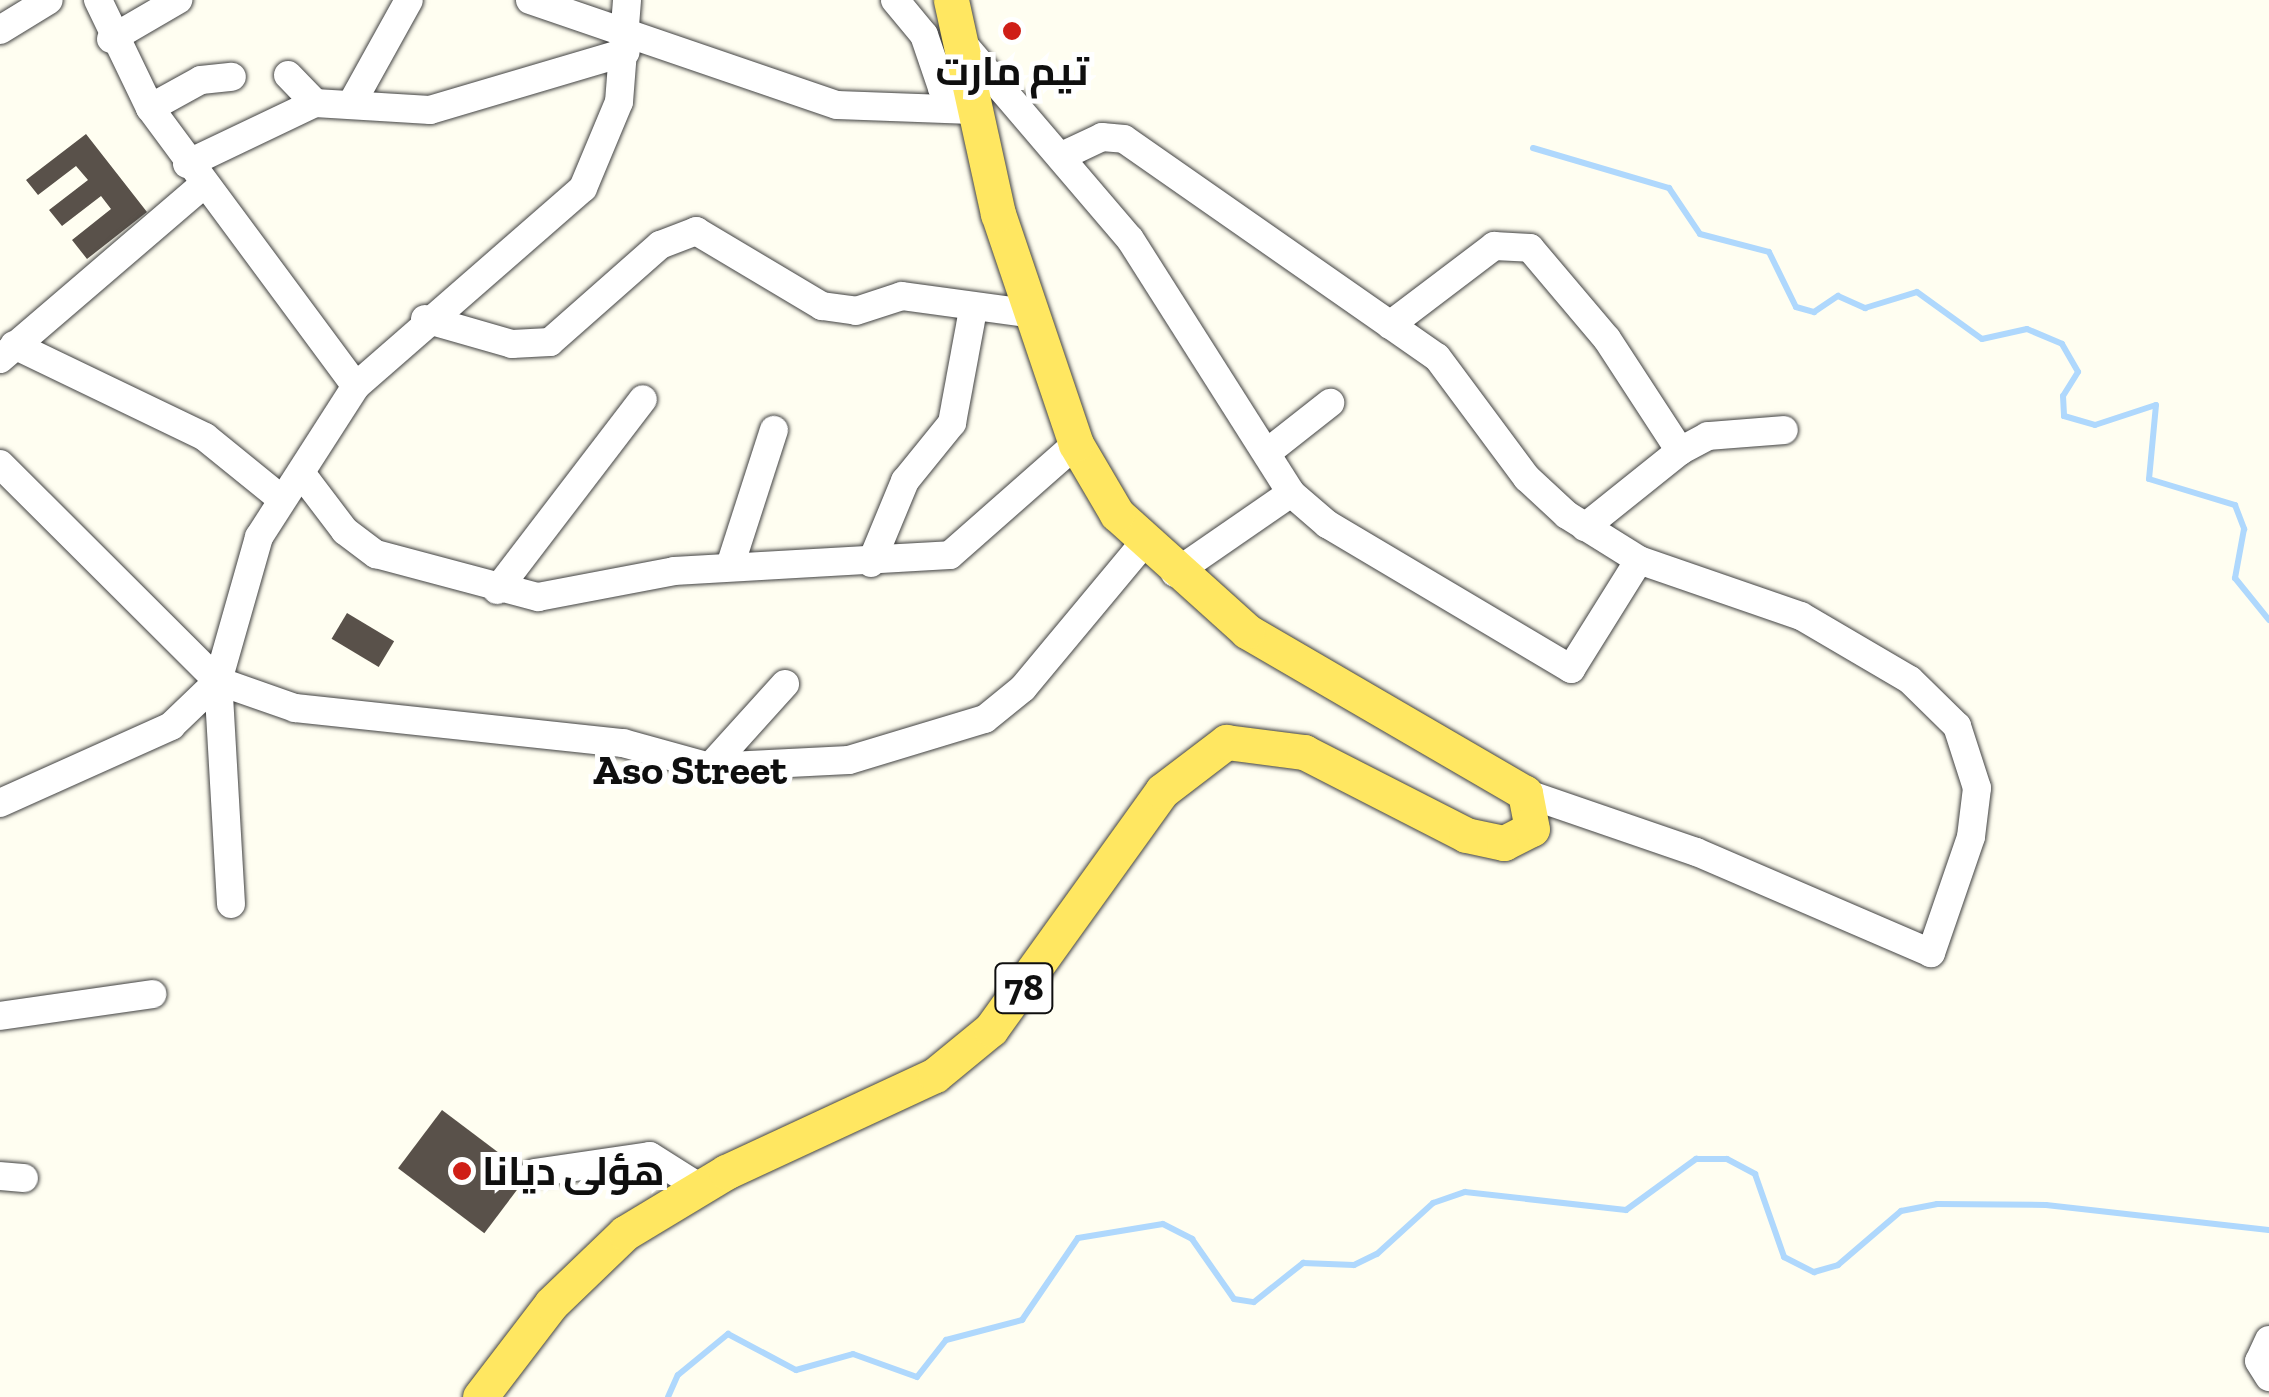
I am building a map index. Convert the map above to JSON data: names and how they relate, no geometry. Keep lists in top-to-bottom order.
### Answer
{
  "streets": {
    "main road": ["78"]
  },
  "districts": ["Aso Street"],
  "places": ["تیم مارت", "هؤلى ديانا"]
}
